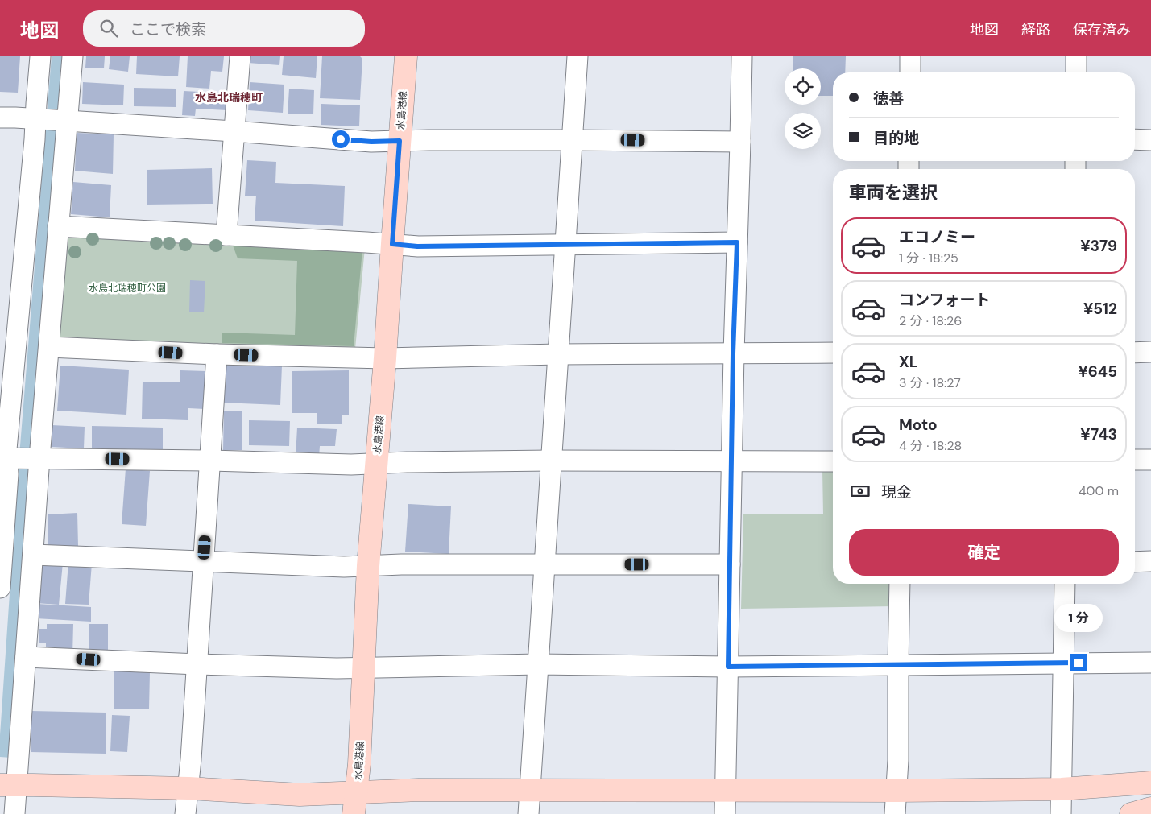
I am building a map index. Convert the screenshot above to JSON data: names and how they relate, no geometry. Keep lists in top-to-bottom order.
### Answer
{
  "streets": {
    "street": ["水島港線"]
  },
  "districts": ["水島北瑞穂町"],
  "parks": ["水島北瑞穂町公園"],
  "page": {
    "header": "地図",
    "search": "ここで検索",
    "nav": ["地図", "経路", "保存済み"],
    "banner": ["徳善", "目的地"],
    "heading": "車両を選択",
    "list": [
      {
        "name": "エコノミー",
        "note": "1 分 · 18:25",
        "value": "¥379"
      },
      {
        "name": "コンフォート",
        "note": "2 分 · 18:26",
        "value": "¥512"
      },
      {
        "name": "XL",
        "note": "3 分 · 18:27",
        "value": "¥645"
      },
      {
        "name": "Moto",
        "note": "4 分 · 18:28",
        "value": "¥743"
      }
    ],
    "pay": ["現金", "400 m"],
    "buttons": "確定",
    "bubble": "1 分"
  }
}
